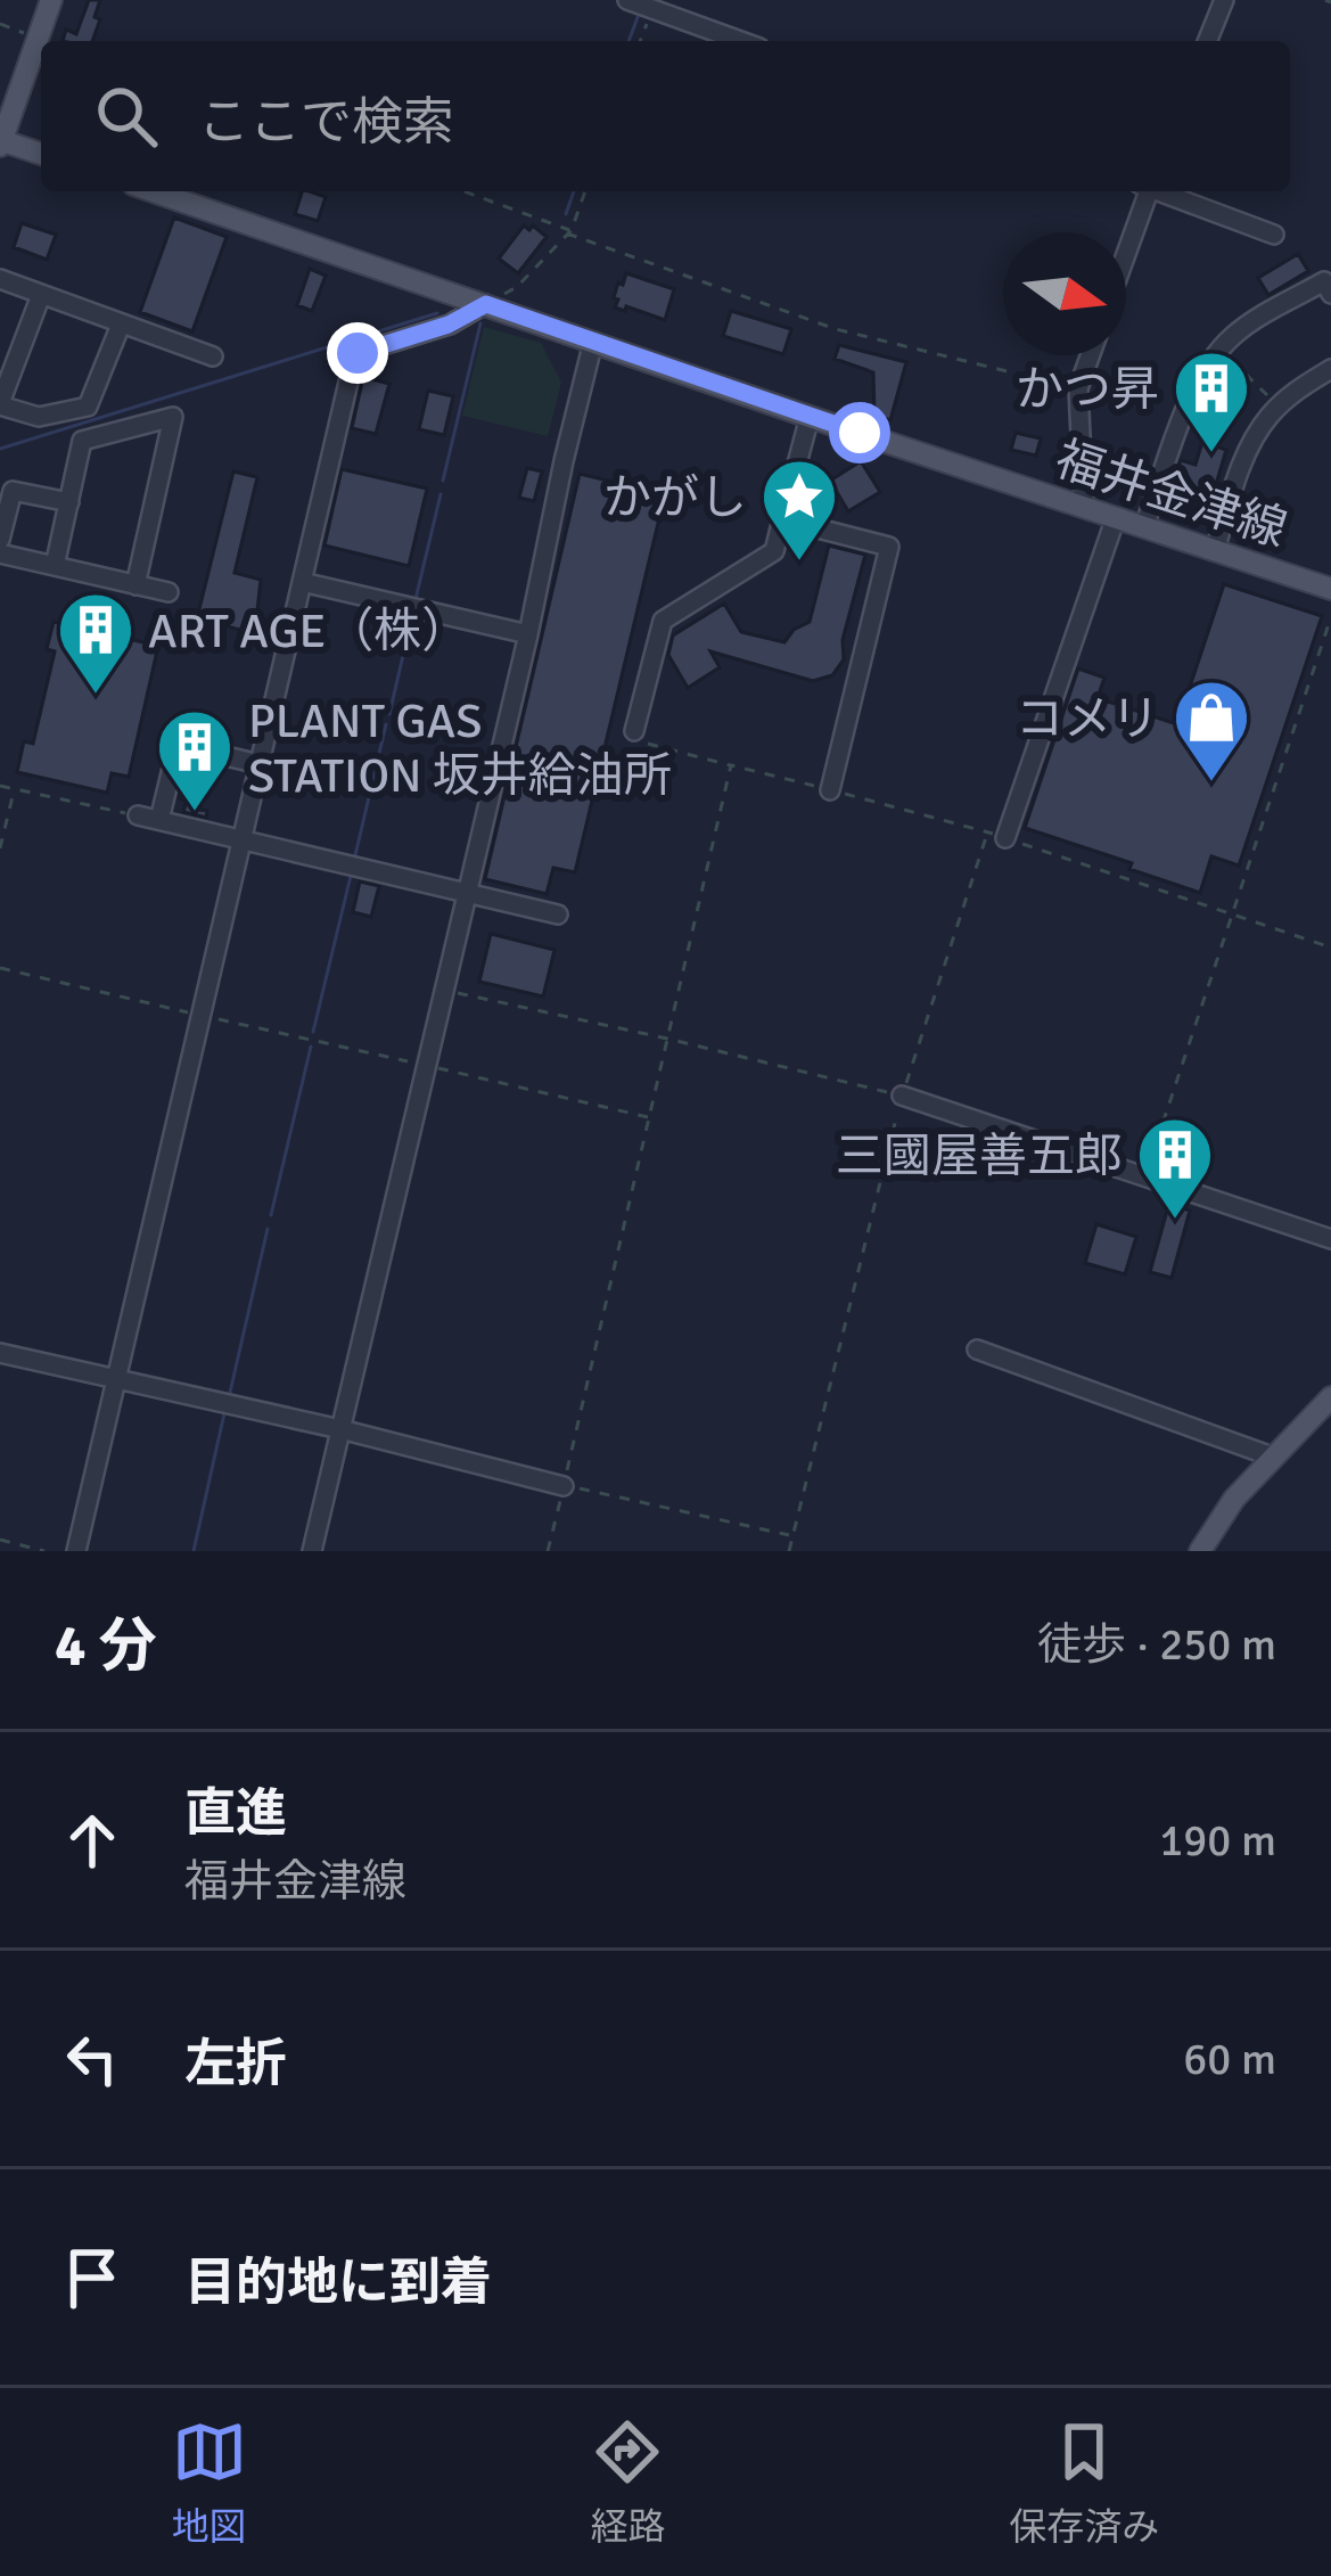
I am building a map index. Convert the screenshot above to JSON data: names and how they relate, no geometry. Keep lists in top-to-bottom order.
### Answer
{
  "streets": {
    "main road": ["福井金津線"]
  },
  "places": {
    "building": [
      "かつ昇",
      "ART AGE（株）",
      "PLANT GAS STATION 坂井給油所",
      "三國屋善五郎"
    ],
    "place": ["かがし"],
    "shop": ["コメリ"]
  },
  "north": "right",
  "page": {
    "search": "ここで検索",
    "heading": ["4 分", "徒歩 · 250 m"],
    "list": [
      ["直進", "福井金津線", "190 m"],
      ["左折", "60 m"],
      "目的地に到着"
    ],
    "nav": ["地図", "経路", "保存済み"]
  }
}
